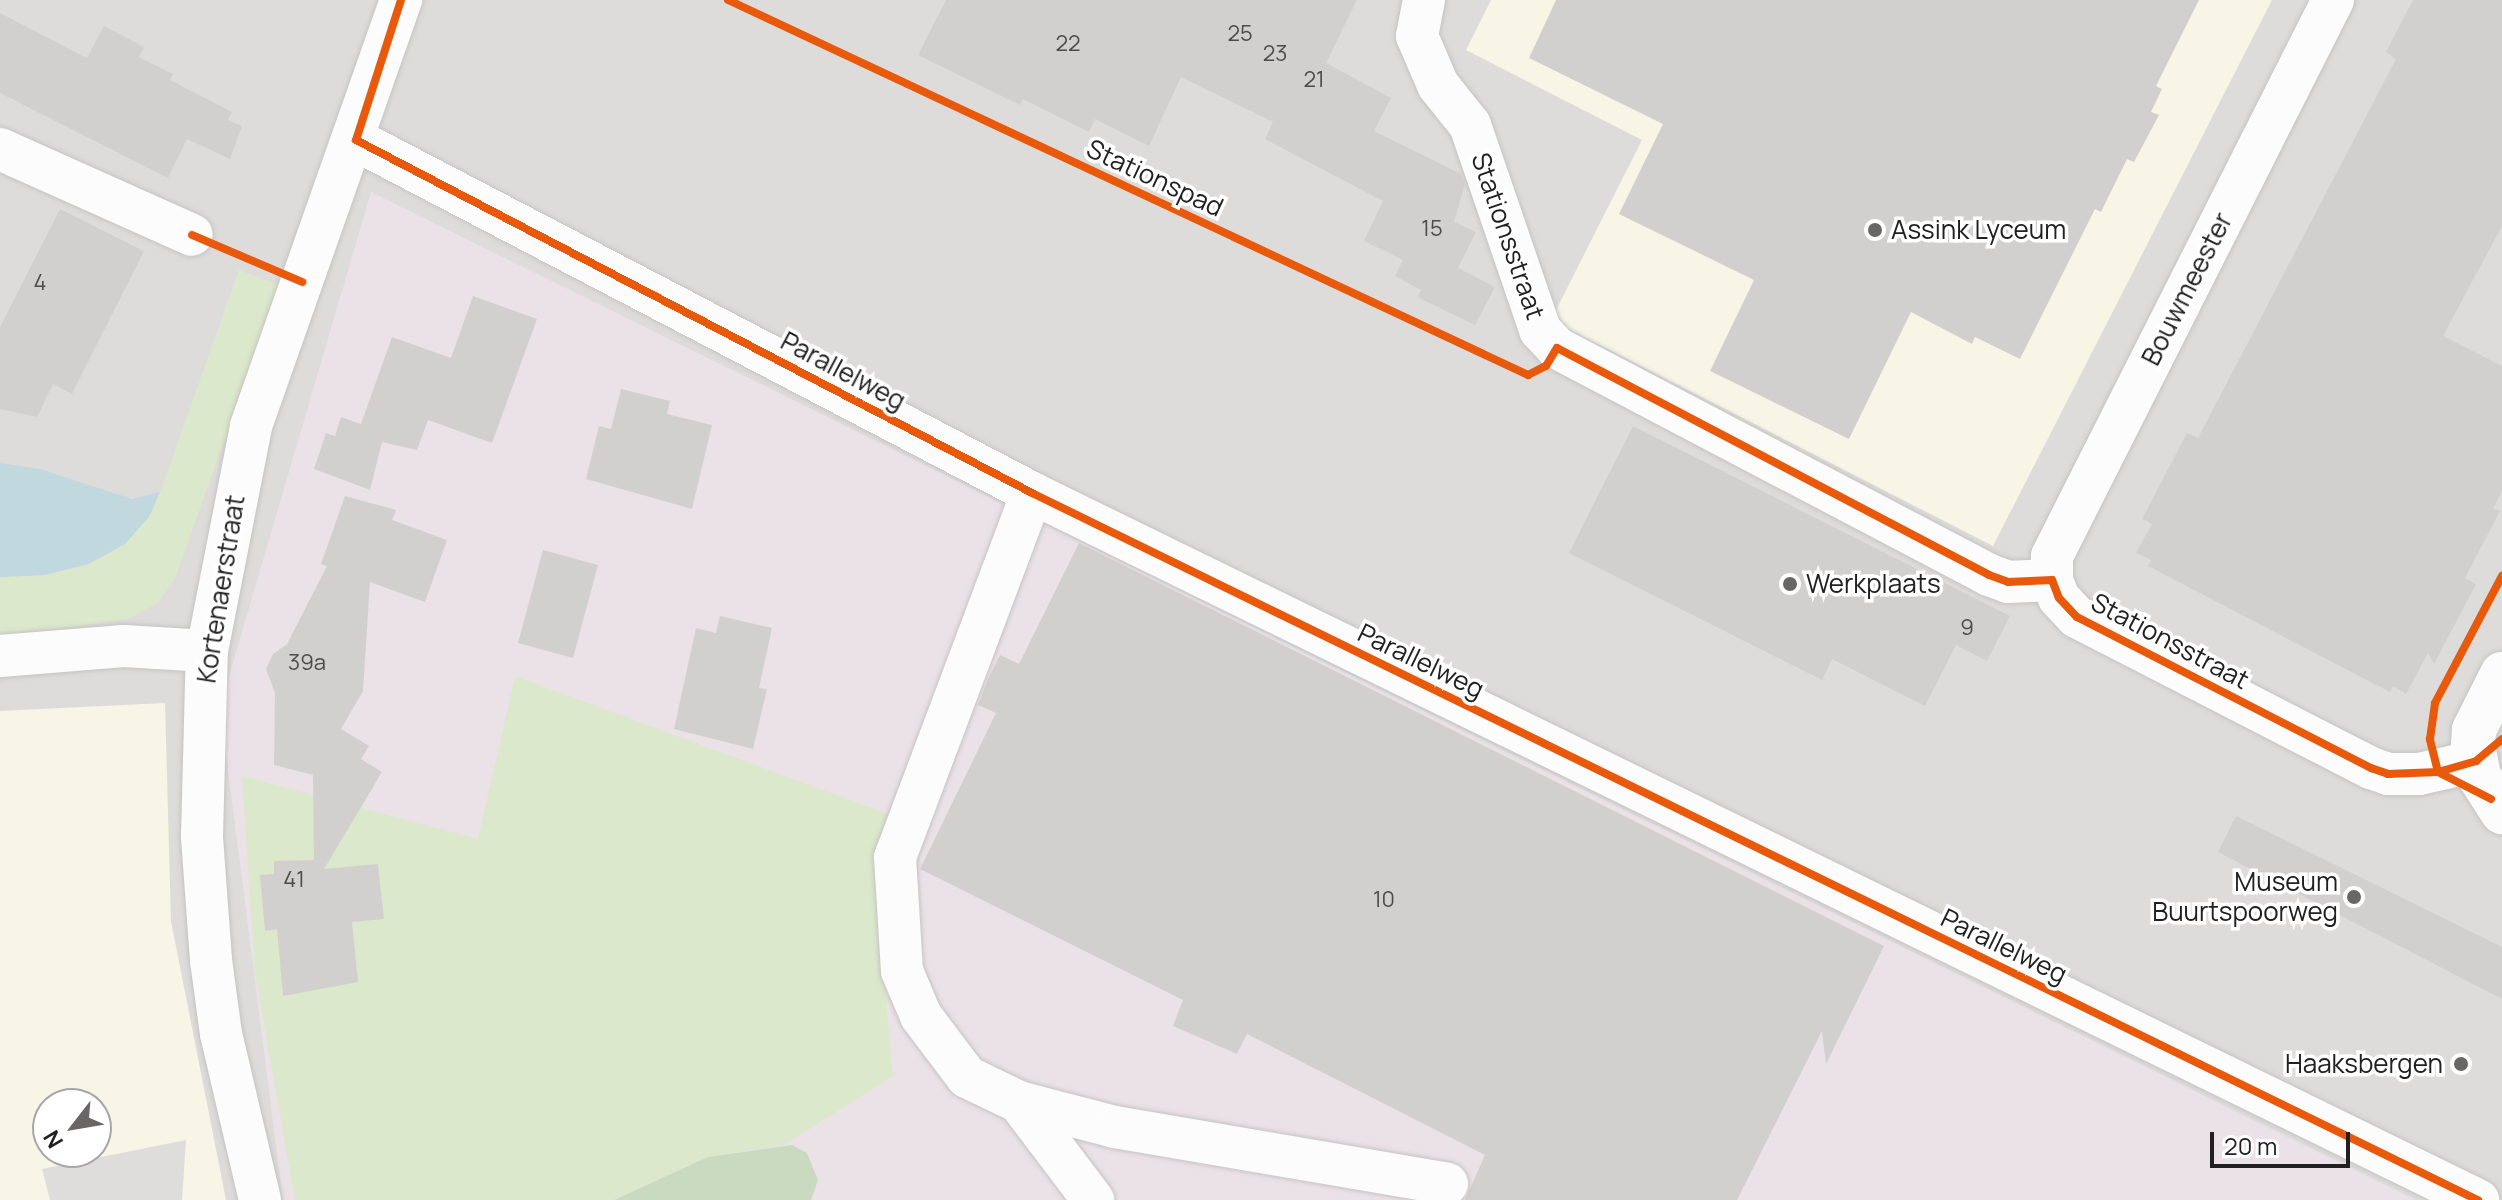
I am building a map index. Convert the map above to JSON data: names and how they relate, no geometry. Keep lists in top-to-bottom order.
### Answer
{
  "streets": {
    "street": [
      "Stationsstraat",
      "Bouwmeester",
      "Parallelweg",
      "Kortenaerstraat"
    ],
    "cycle path": ["Stationspad"]
  },
  "crossings": [
    ["Stationsstraat", "Bouwmeester"],
    ["Parallelweg", "Kortenaerstraat"]
  ],
  "places": [
    "Assink Lyceum",
    "Werkplaats",
    "Museum Buurtspoorweg",
    "Haaksbergen"
  ],
  "house_numbers": [
    "25",
    "22",
    "23",
    "21",
    "15",
    "4",
    "9",
    "39a",
    "41",
    "10"
  ],
  "scale_bar": "20 m",
  "north": "bottom left"
}
